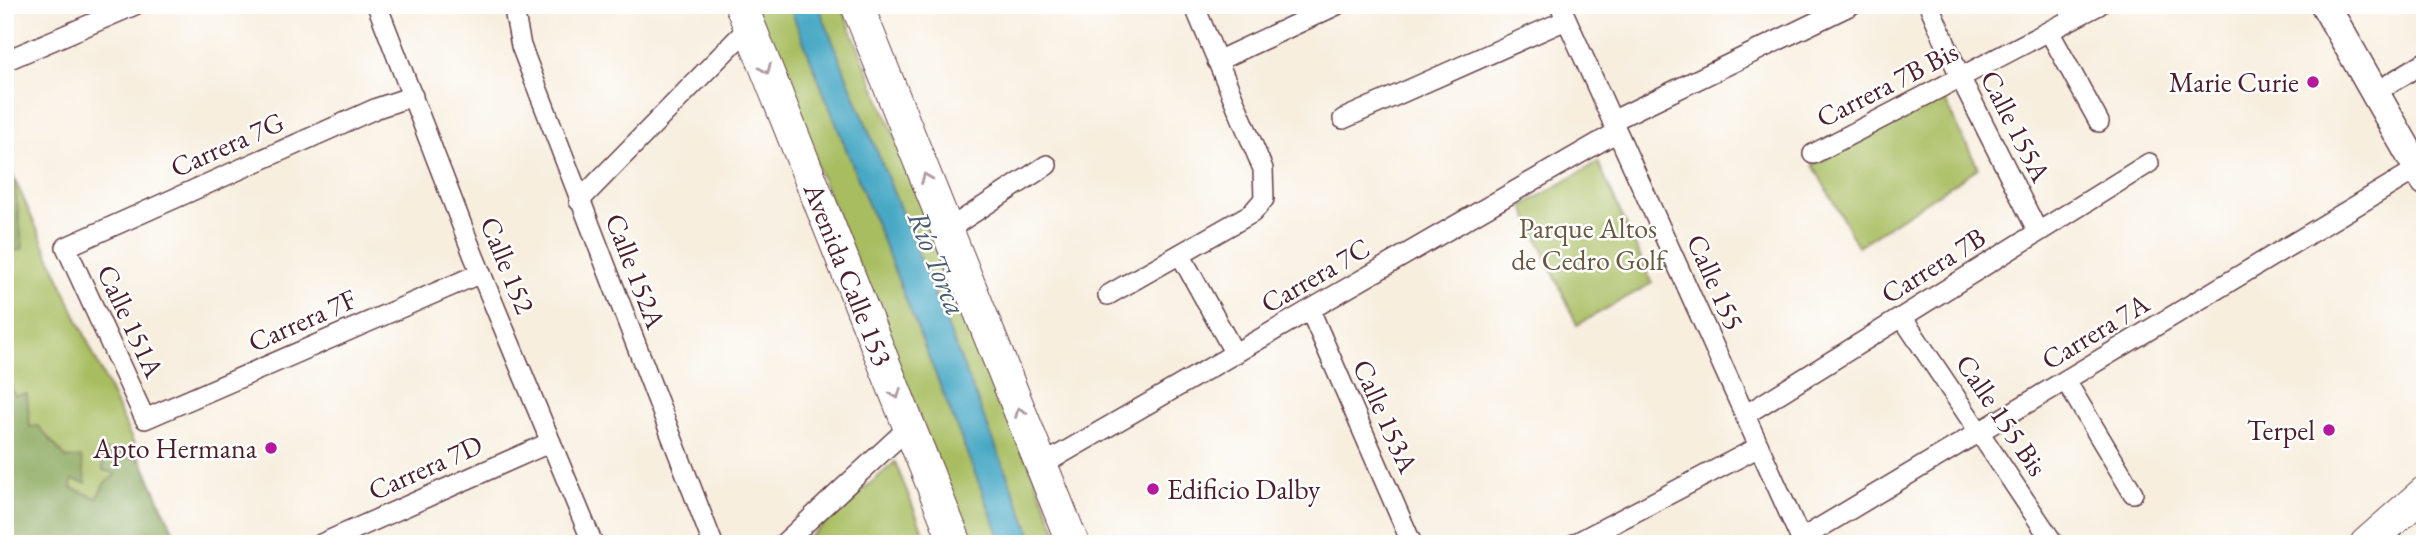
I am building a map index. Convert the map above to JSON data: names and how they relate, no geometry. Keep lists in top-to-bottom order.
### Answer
{
  "streets": {
    "main road": ["Avenida Calle 153"],
    "street": [
      "Carrera 7B Bis",
      "Calle 155A",
      "Carrera 7G",
      "Calle 152",
      "Carrera 7B",
      "Calle 152A",
      "Carrera 7C",
      "Calle 155",
      "Carrera 7F",
      "Calle 151A",
      "Carrera 7A",
      "Calle 155 Bis",
      "Calle 153A",
      "Carrera 7D"
    ]
  },
  "crossings": [
    ["Carrera 7B Bis", "Calle 155A"],
    ["Calle 155A", "Carrera 7B"],
    ["Carrera 7G", "Calle 152"],
    ["Carrera 7G", "Calle 151A"],
    ["Calle 152", "Carrera 7F"],
    ["Calle 152", "Carrera 7D"],
    ["Carrera 7B", "Calle 155"],
    ["Carrera 7B", "Calle 155 Bis"],
    ["Carrera 7C", "Calle 155"],
    ["Carrera 7C", "Calle 153A"],
    ["Calle 155", "Carrera 7A"],
    ["Carrera 7F", "Calle 151A"],
    ["Carrera 7A", "Calle 155 Bis"]
  ],
  "water": ["Río Torca"],
  "parks": ["Parque Altos de Cedro Golf"],
  "places": [
    "Marie Curie",
    "Terpel",
    "Apto Hermana",
    "Edificio Dalby"
  ]
}
